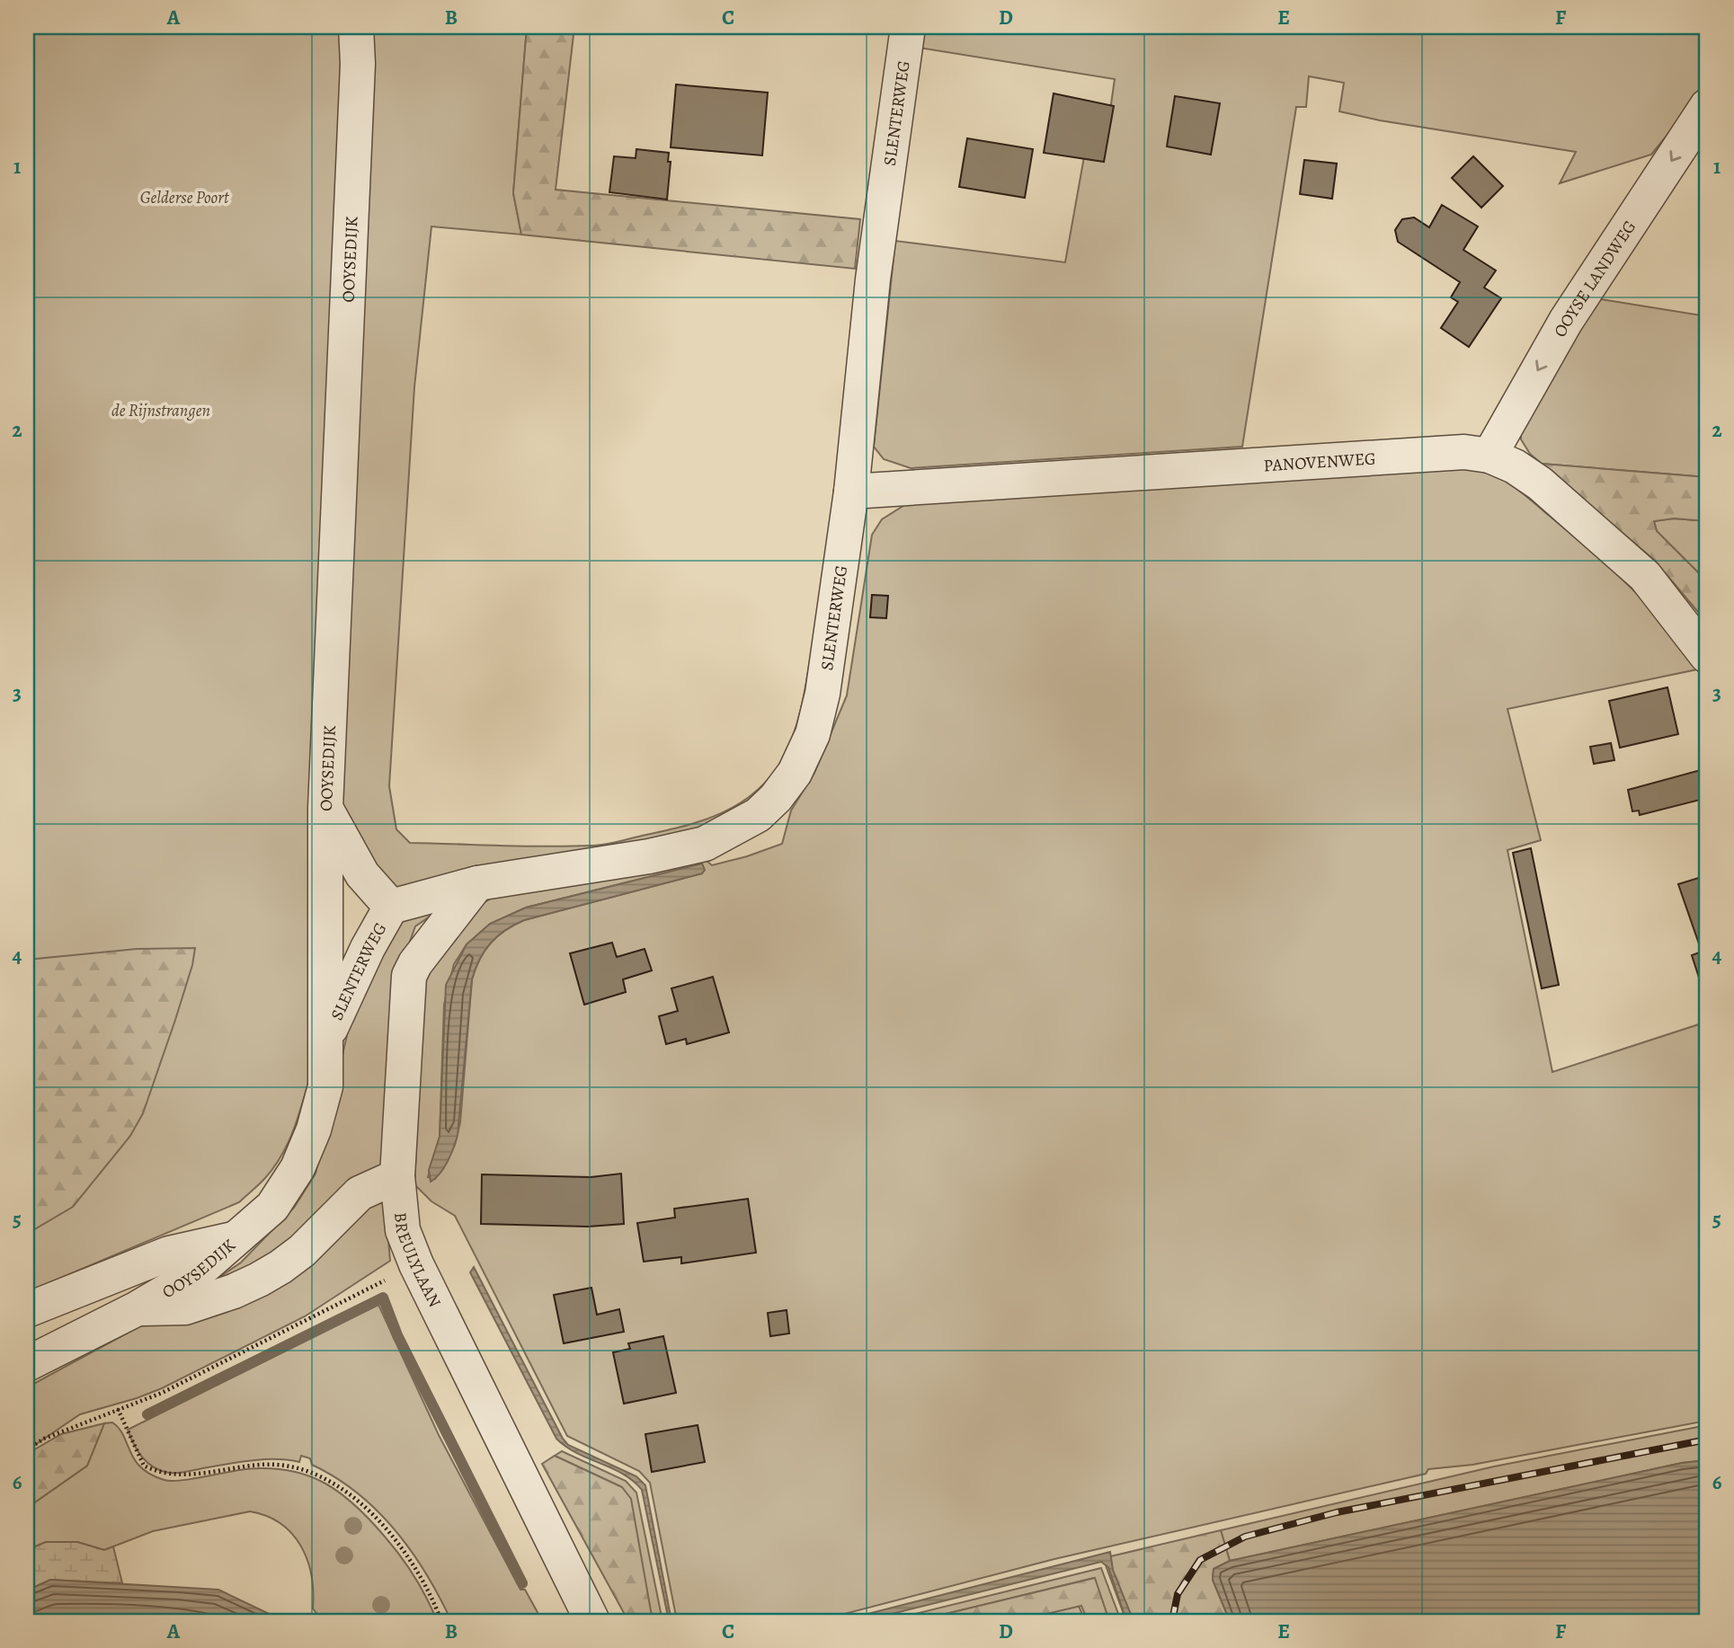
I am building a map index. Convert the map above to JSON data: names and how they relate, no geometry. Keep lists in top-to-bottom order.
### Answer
{
  "streets": {
    "street": [
      "SLENTERWEG",
      "OOYSEDIJK",
      "OOYSE LANDWEG",
      "PANOVENWEG",
      "BREULYLAAN"
    ]
  },
  "crossings": [
    ["SLENTERWEG", "OOYSEDIJK"],
    ["SLENTERWEG", "PANOVENWEG"],
    ["SLENTERWEG", "BREULYLAAN"],
    ["OOYSE LANDWEG", "PANOVENWEG"]
  ],
  "one_way": ["OOYSE LANDWEG"],
  "parks": ["Gelderse Poort", "de Rijnstrangen"],
  "grid": {
    "columns": [
      "A",
      "B",
      "C",
      "D",
      "E",
      "F"
    ],
    "rows": [
      "1",
      "2",
      "3",
      "4",
      "5",
      "6"
    ]
  }
}
